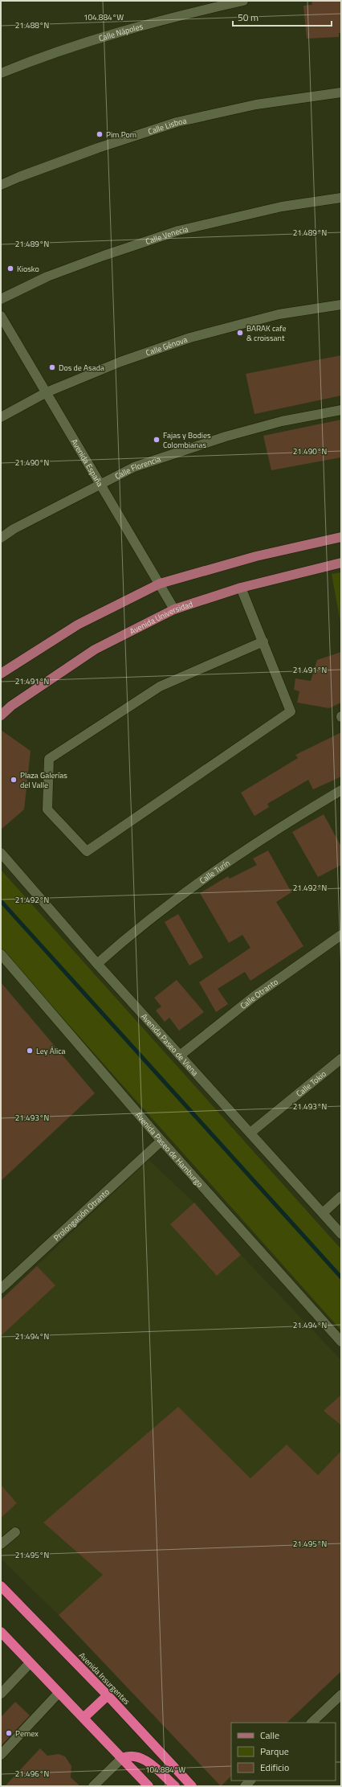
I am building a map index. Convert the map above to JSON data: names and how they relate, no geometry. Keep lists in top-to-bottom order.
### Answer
{
  "streets": {
    "highway": ["Avenida Insurgentes"],
    "main road": ["Avenida Universidad"],
    "street": [
      "Calle Nápoles",
      "Calle Lisboa",
      "Calle Venecia",
      "Calle Génova",
      "Avenida España",
      "Calle Florencia",
      "Calle Turín",
      "Calle Otranto",
      "Avenida Paseo de Viena",
      "Calle Tokio",
      "Avenida Paseo de Hamburgo",
      "Prolongación Otranto"
    ]
  },
  "crossings": [
    ["Calle Génova", "Avenida España"],
    ["Avenida España", "Calle Florencia"],
    ["Avenida España", "Avenida Universidad"],
    ["Calle Turín", "Avenida Paseo de Viena"],
    ["Calle Otranto", "Avenida Paseo de Viena"],
    ["Avenida Paseo de Viena", "Calle Tokio"],
    ["Avenida Paseo de Hamburgo", "Prolongación Otranto"]
  ],
  "places": [
    "Pim Pom",
    "Kiosko",
    "BARAK cafe & croissant",
    "Dos de Asada",
    "Fajas y Bodies Colombianas",
    "Plaza Galerías del Valle",
    "Ley Álica",
    "Pemex"
  ],
  "legend": ["Calle", "Parque", "Edificio"],
  "scale_bar": "50 m",
  "coordinates": [
    "104.884°W",
    "21.488°N",
    "21.489°N",
    "21.490°N",
    "21.491°N",
    "21.492°N",
    "21.493°N",
    "21.494°N",
    "21.495°N",
    "21.496°N"
  ]
}
